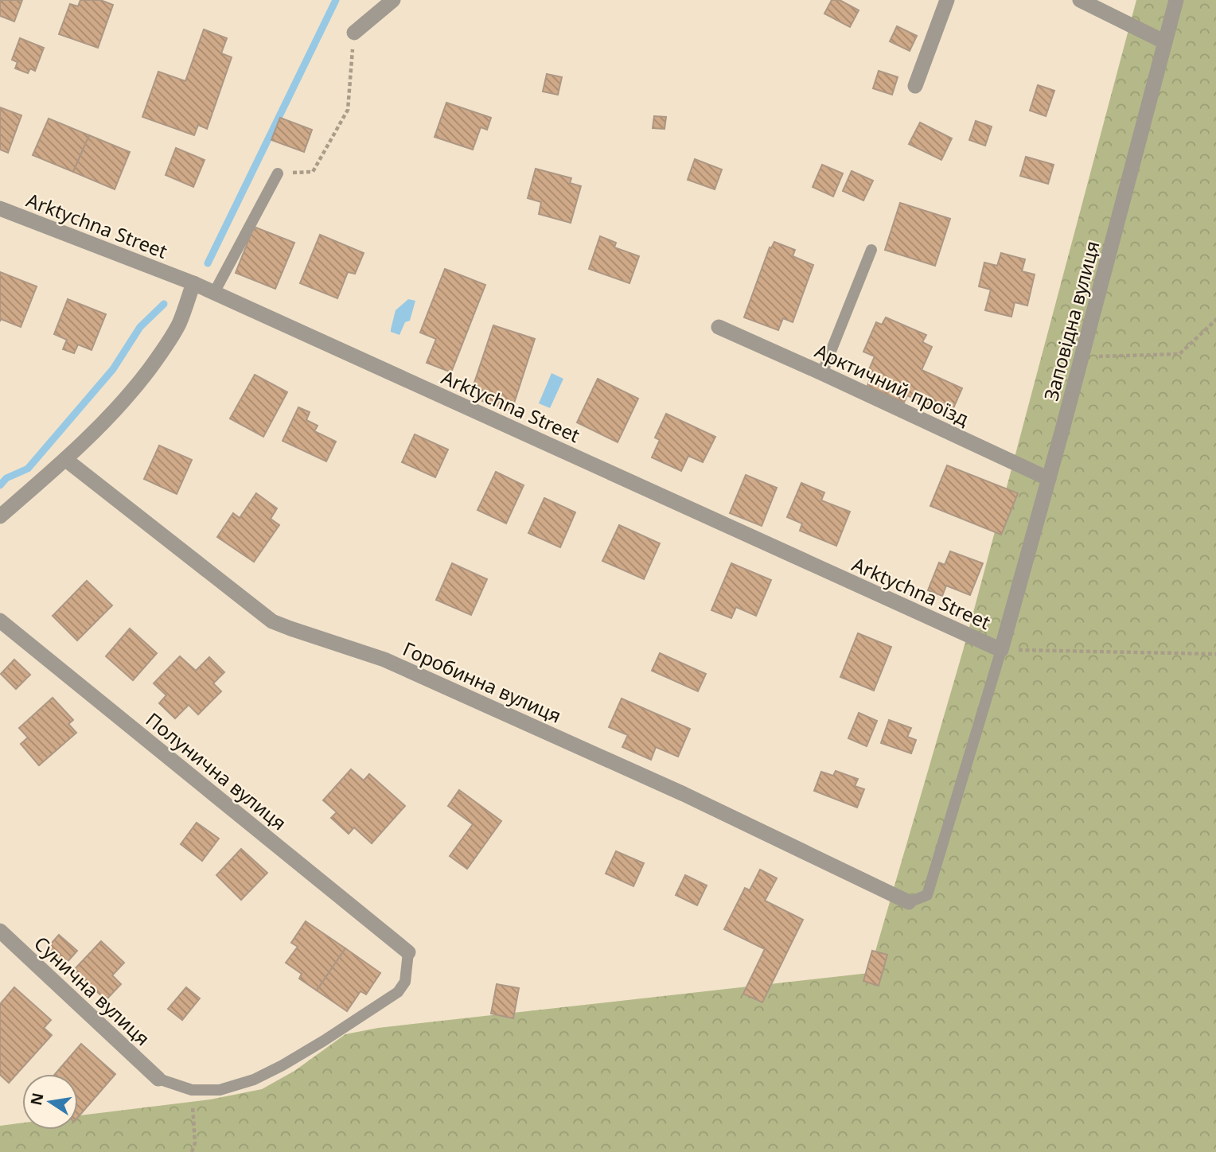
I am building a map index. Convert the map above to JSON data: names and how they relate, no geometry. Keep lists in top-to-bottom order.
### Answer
{
  "streets": {
    "street": [
      "Arktychna Street",
      "Заповідна вулиця",
      "Арктичний проїзд",
      "Горобинна вулиця",
      "Полунична вулиця",
      "Сунична вулиця"
    ]
  },
  "crossings": [
    ["Arktychna Street", "Заповідна вулиця"],
    ["Заповідна вулиця", "Арктичний проїзд"]
  ],
  "north": "left"
}
